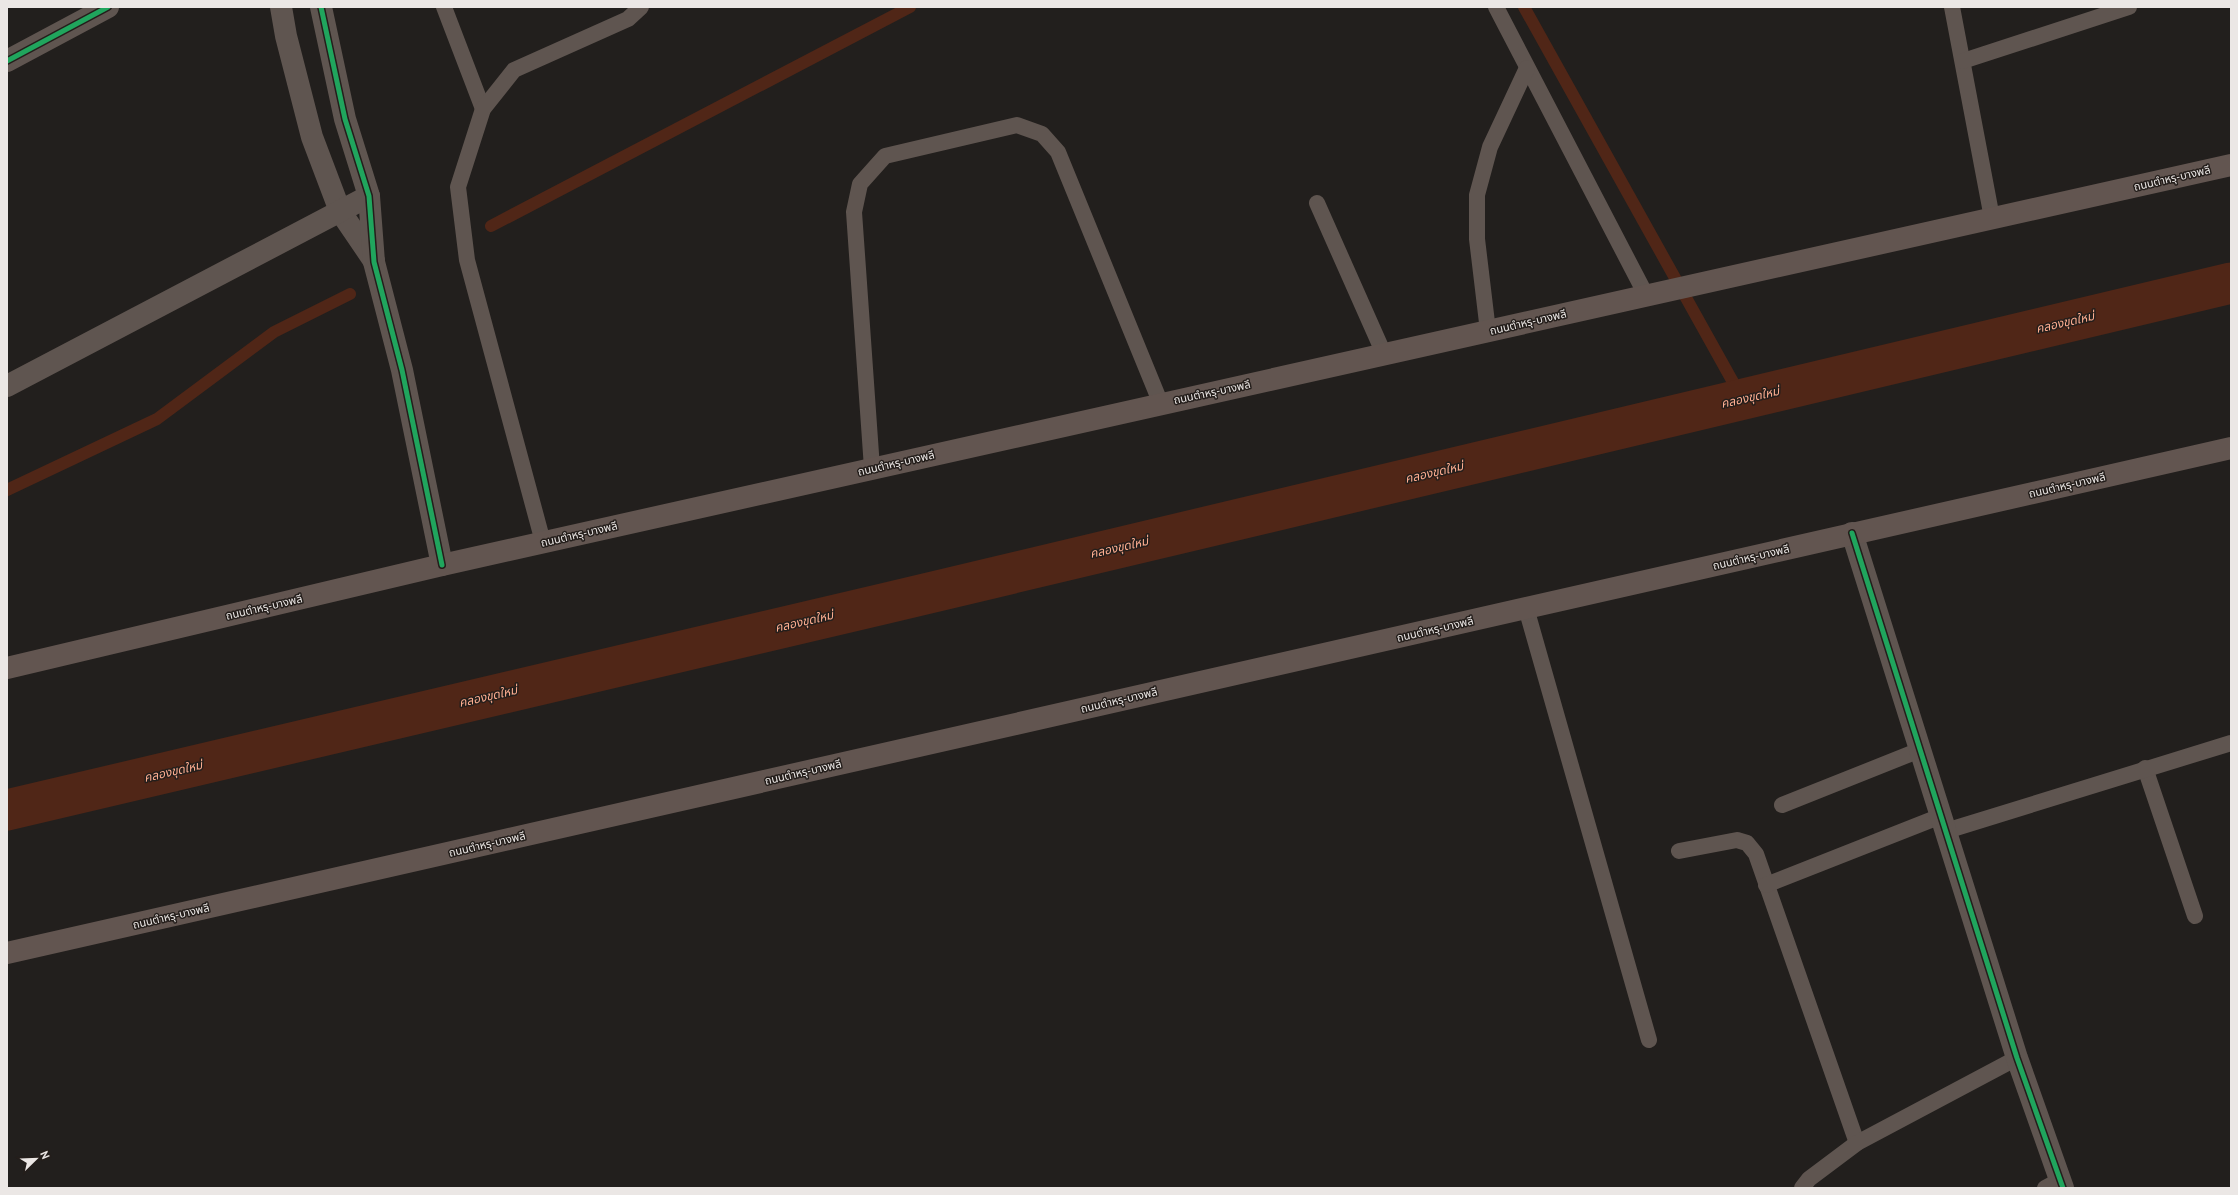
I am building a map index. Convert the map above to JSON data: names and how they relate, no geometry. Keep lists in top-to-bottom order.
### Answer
{
  "streets": {
    "main road": ["ถนนตำหรุ-บางพลี"]
  },
  "water": ["คลองขุดใหม่"],
  "north": "top right"
}
